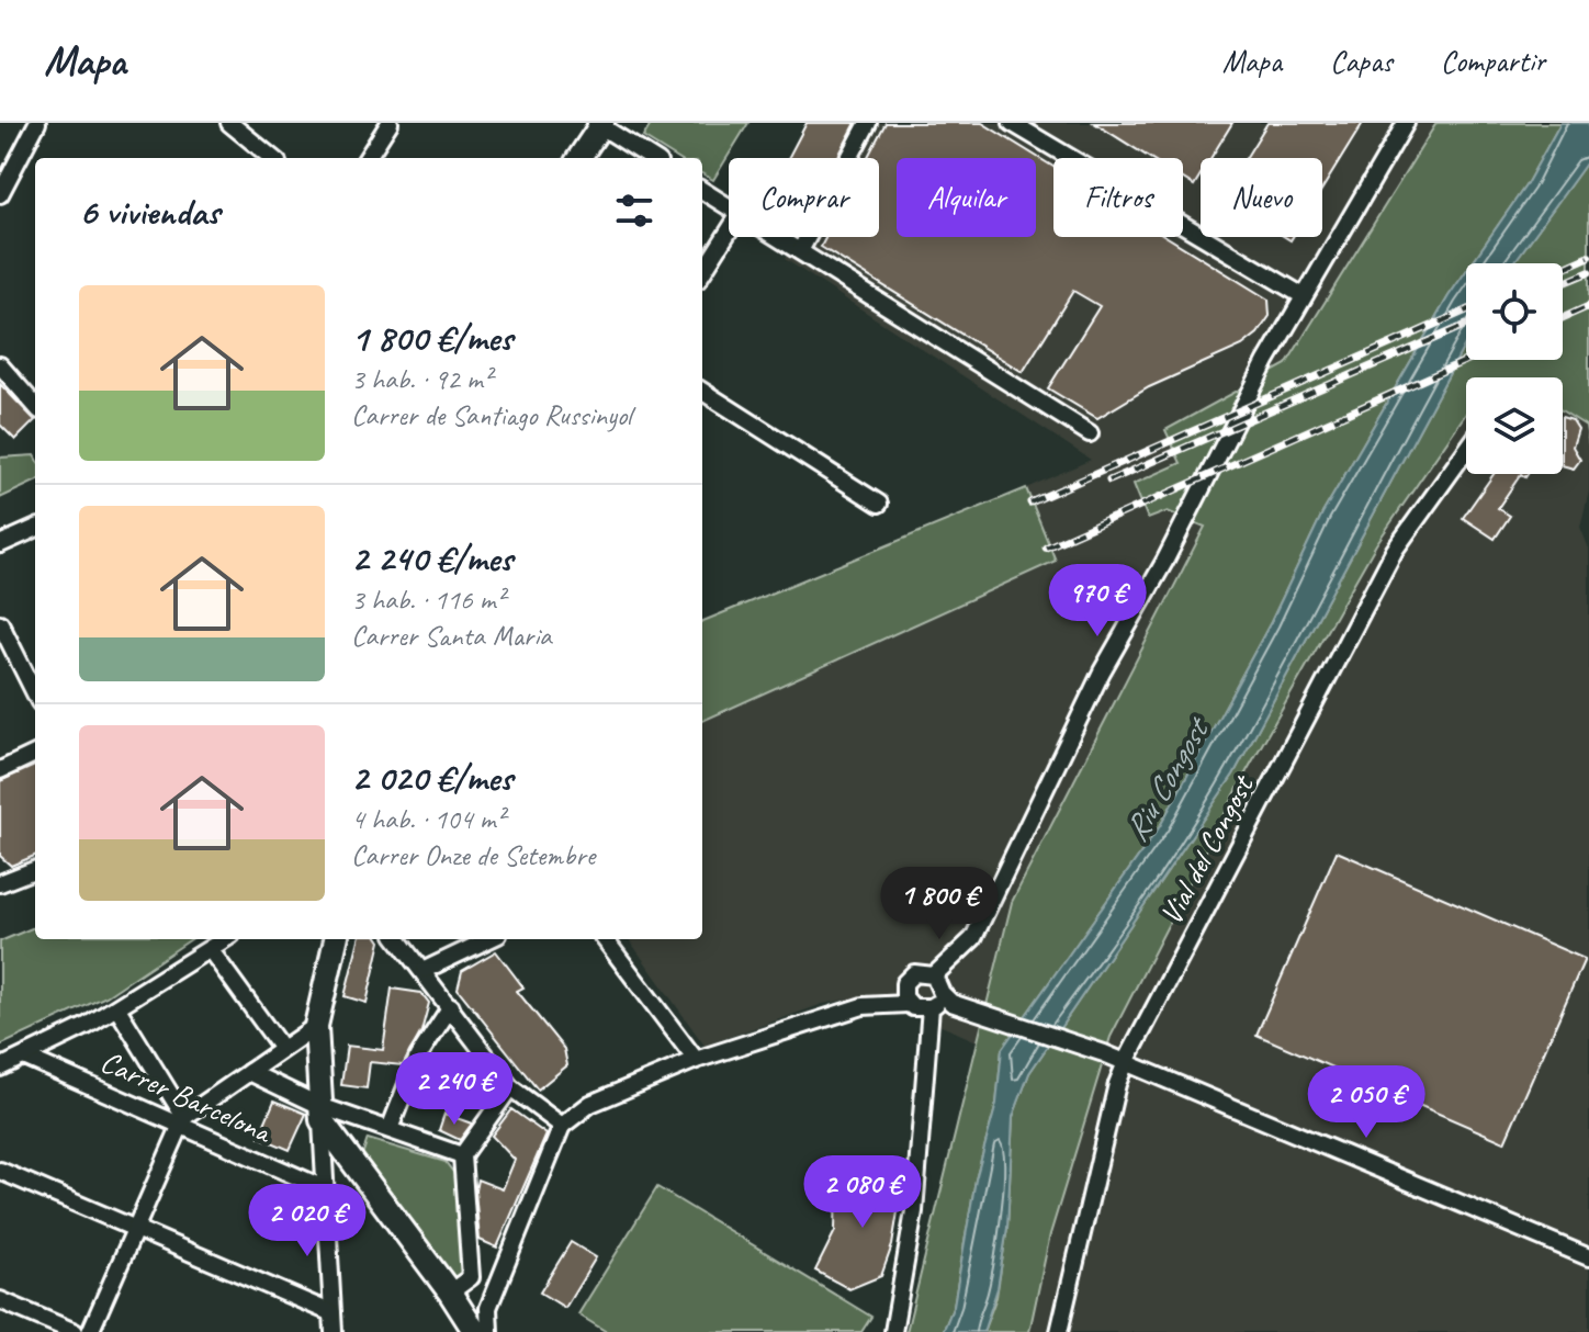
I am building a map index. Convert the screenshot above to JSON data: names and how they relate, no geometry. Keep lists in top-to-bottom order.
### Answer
{
  "streets": {
    "street": ["Vial del Congost", "Carrer Barcelona"]
  },
  "water": ["Riu Congost"],
  "page": {
    "header": "Mapa",
    "nav": ["Mapa", "Capas", "Compartir"],
    "chip": [
      "Comprar",
      "Alquilar",
      "Filtros",
      "Nuevo"
    ],
    "heading": "6 viviendas",
    "list": [
      {
        "name": "1 800 €/mes",
        "note": "3 hab. · 92 m² · Carrer de Santiago Russinyol"
      },
      {
        "name": "2 240 €/mes",
        "note": "3 hab. · 116 m² · Carrer Santa Maria"
      },
      {
        "name": "2 020 €/mes",
        "note": "4 hab. · 104 m² · Carrer Onze de Setembre"
      }
    ],
    "price": [
      "970 €",
      "1 800 €",
      "2 240 €",
      "2 050 €",
      "2 080 €",
      "2 020 €"
    ]
  }
}
